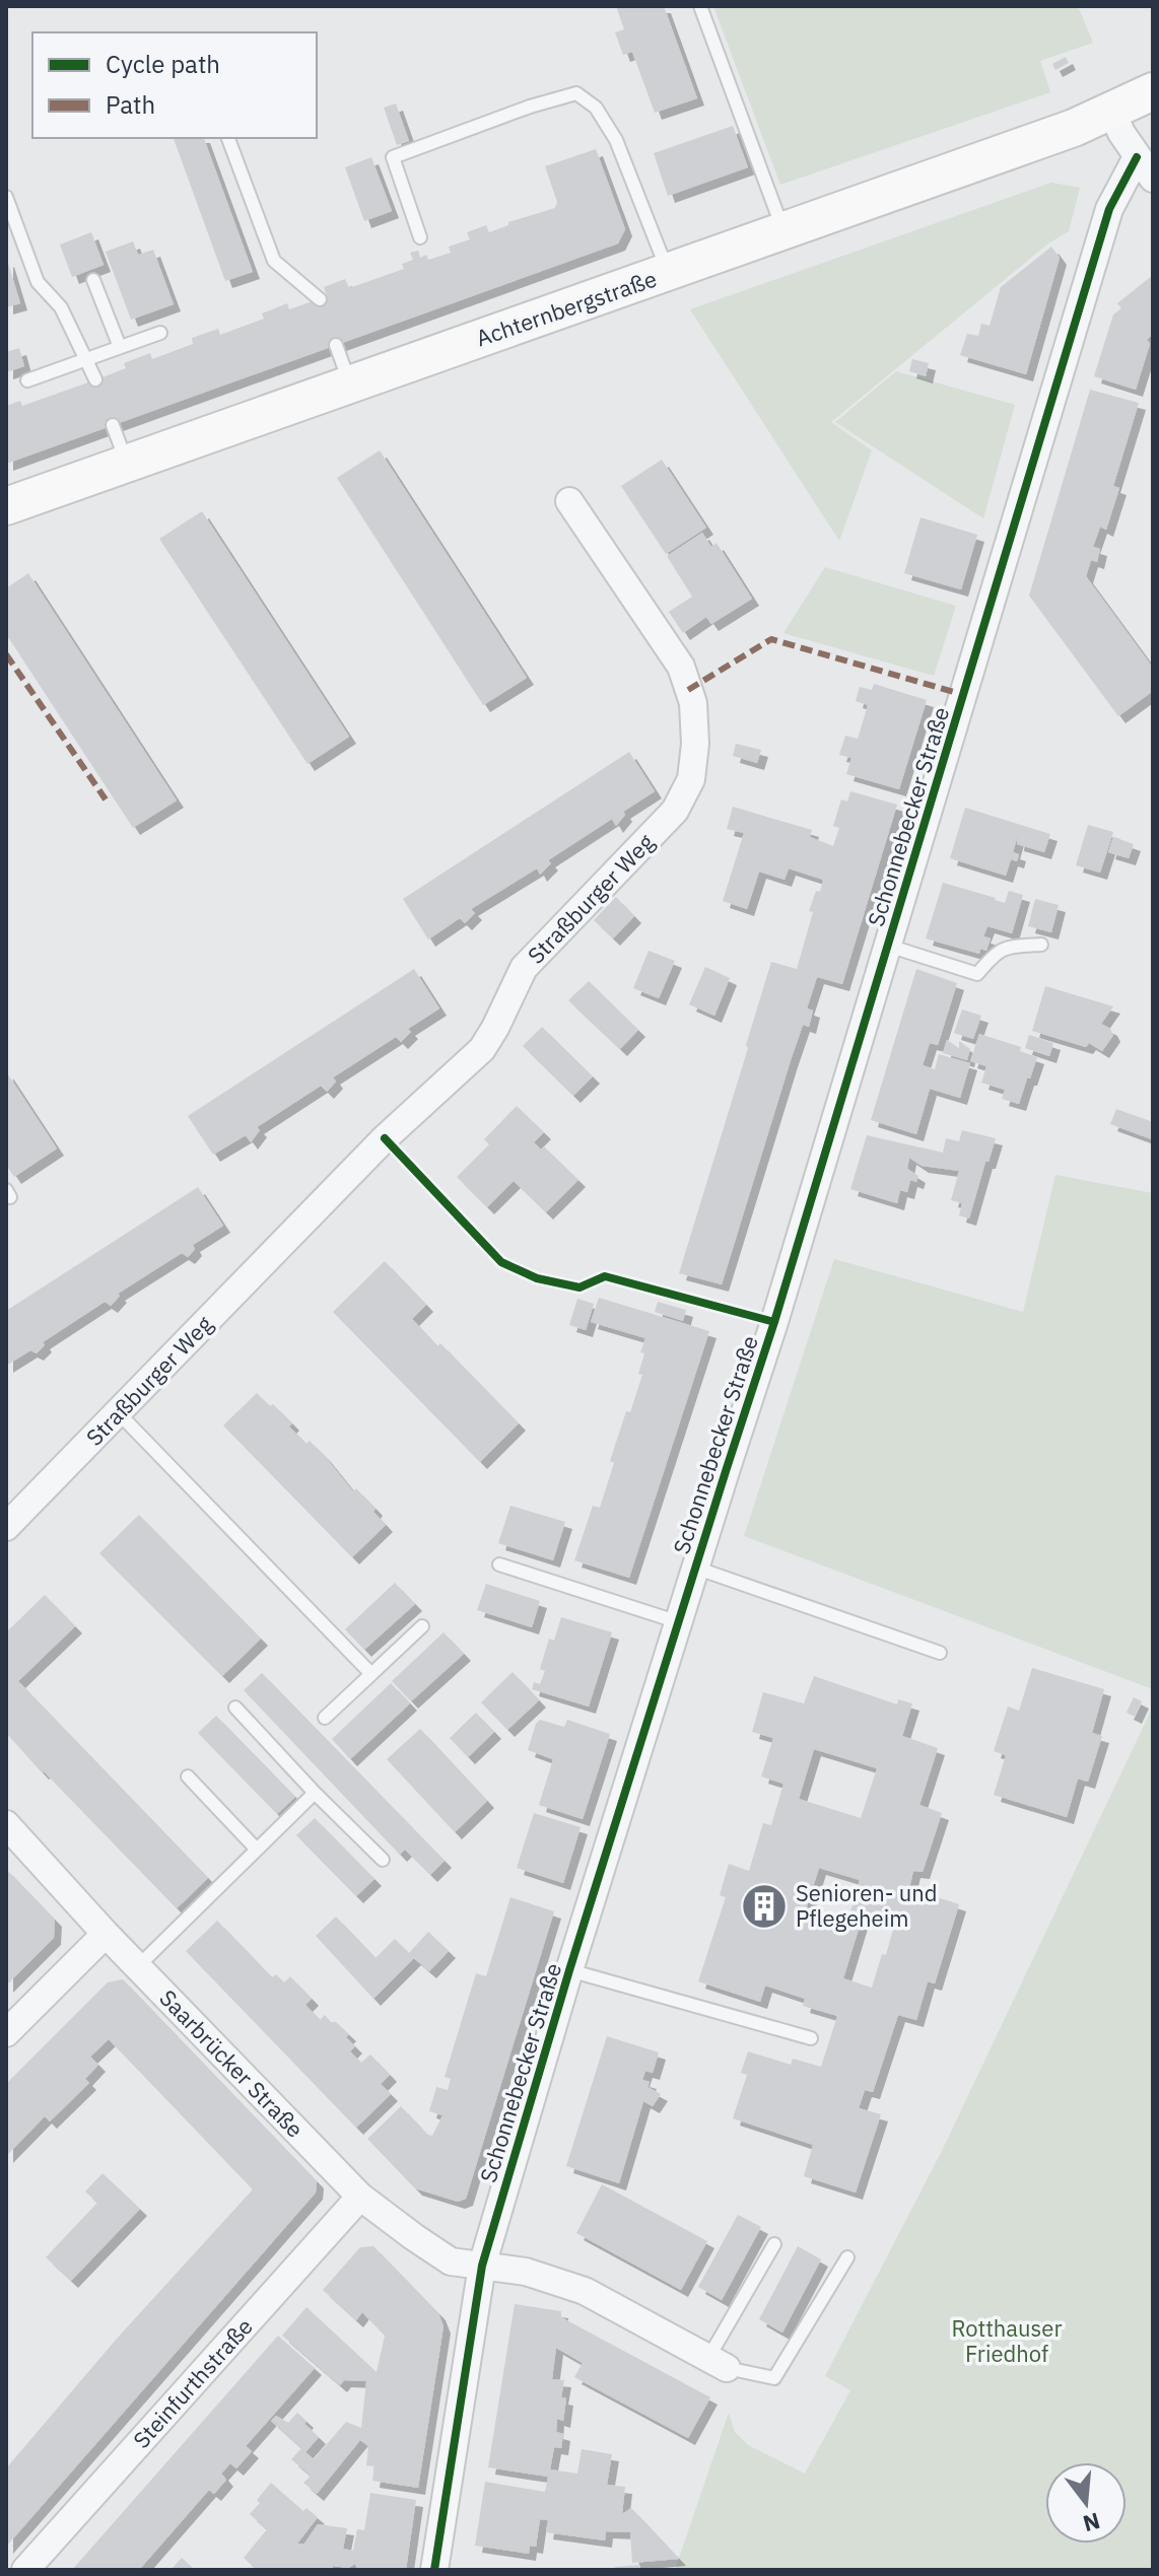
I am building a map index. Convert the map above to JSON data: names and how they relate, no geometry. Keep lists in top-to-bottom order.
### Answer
{
  "streets": {
    "street": [
      "Achternbergstraße",
      "Schonnebecker Straße",
      "Straßburger Weg",
      "Saarbrücker Straße",
      "Steinfurthstraße"
    ]
  },
  "crossings": [
    ["Achternbergstraße", "Schonnebecker Straße"],
    ["Schonnebecker Straße", "Saarbrücker Straße"],
    ["Saarbrücker Straße", "Steinfurthstraße"]
  ],
  "parks": ["Rotthauser Friedhof"],
  "places": {
    "building": ["Senioren- und Pflegeheim"]
  },
  "legend": ["Cycle path", "Path"],
  "north": "bottom"
}
